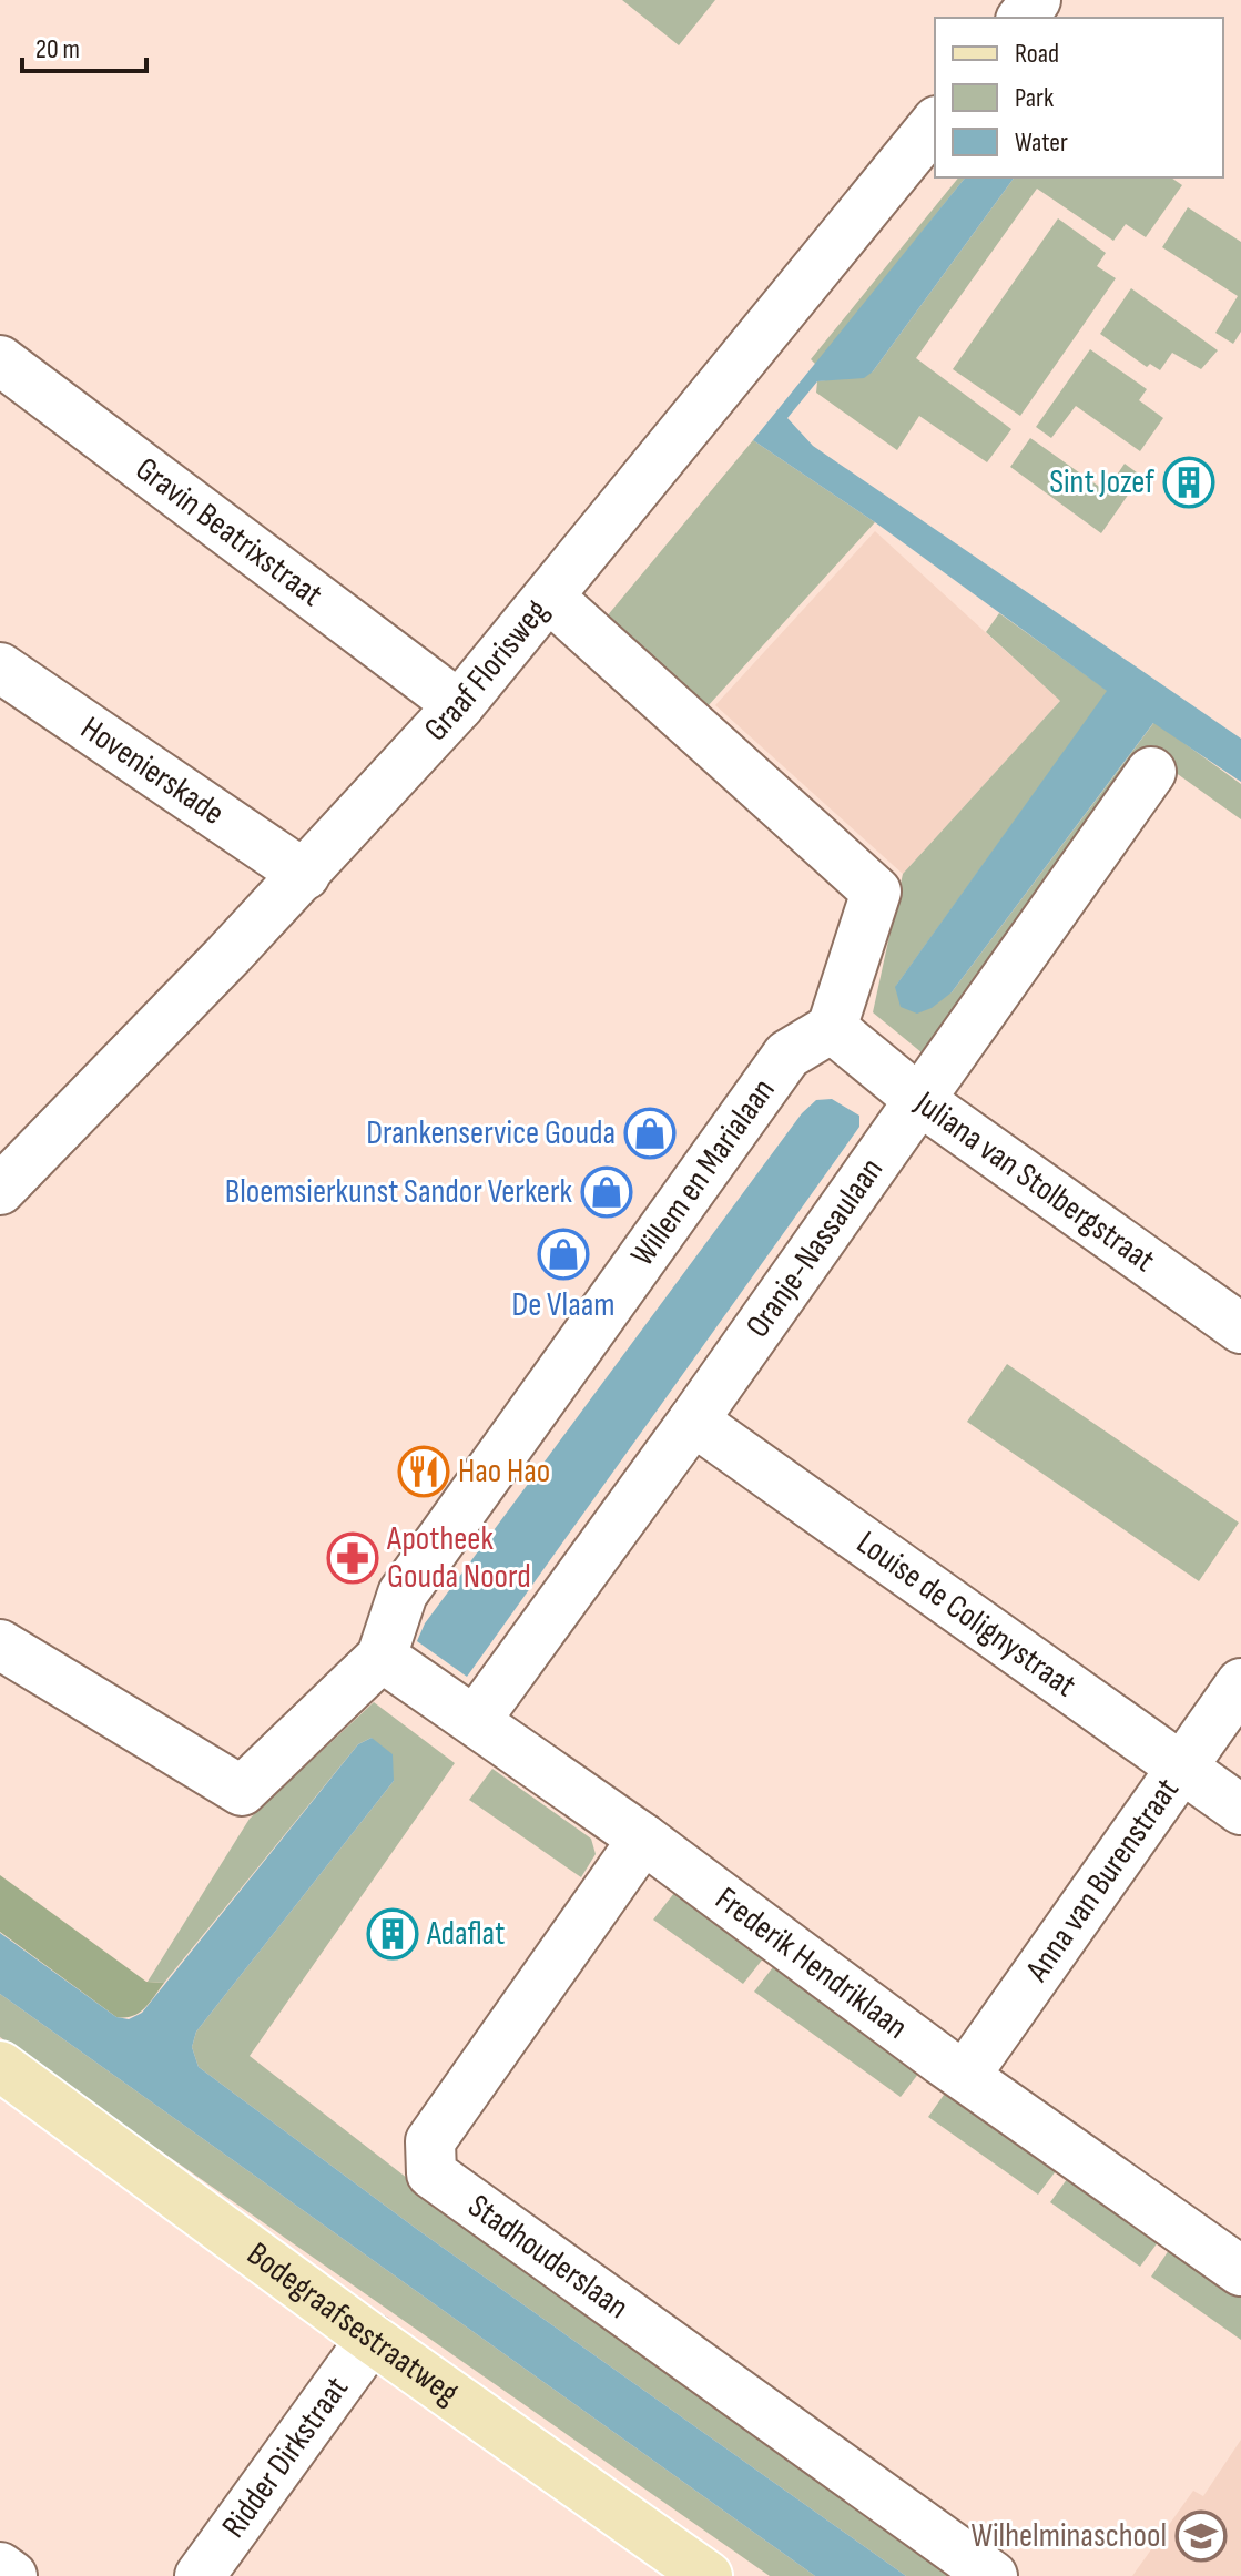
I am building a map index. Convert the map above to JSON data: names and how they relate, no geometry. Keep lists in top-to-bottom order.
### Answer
{
  "streets": {
    "main road": ["Bodegraafsestraatweg"],
    "street": [
      "Gravin Beatrixstraat",
      "Graaf Florisweg",
      "Hovenierskade",
      "Willem en Marialaan",
      "Juliana van Stolbergstraat",
      "Oranje-Nassaulaan",
      "Louise de Colignystraat",
      "Anna van Burenstraat",
      "Frederik Hendriklaan",
      "Stadhouderslaan",
      "Ridder Dirkstraat"
    ]
  },
  "crossings": [
    ["Gravin Beatrixstraat", "Graaf Florisweg"],
    ["Graaf Florisweg", "Hovenierskade"],
    ["Willem en Marialaan", "Juliana van Stolbergstraat"],
    ["Willem en Marialaan", "Frederik Hendriklaan"],
    ["Juliana van Stolbergstraat", "Oranje-Nassaulaan"],
    ["Oranje-Nassaulaan", "Louise de Colignystraat"],
    ["Oranje-Nassaulaan", "Frederik Hendriklaan"],
    ["Louise de Colignystraat", "Anna van Burenstraat"],
    ["Anna van Burenstraat", "Frederik Hendriklaan"],
    ["Frederik Hendriklaan", "Stadhouderslaan"],
    ["Bodegraafsestraatweg", "Ridder Dirkstraat"]
  ],
  "places": {
    "building": ["Sint Jozef", "Adaflat"],
    "shop": ["Drankenservice Gouda", "Bloemsierkunst Sandor Verkerk", "De Vlaam"],
    "restaurant": ["Hao Hao"],
    "pharmacy": ["Apotheek Gouda Noord"],
    "school or university": ["Wilhelminaschool"]
  },
  "legend": ["Road", "Park", "Water"],
  "scale_bar": "20 m"
}
